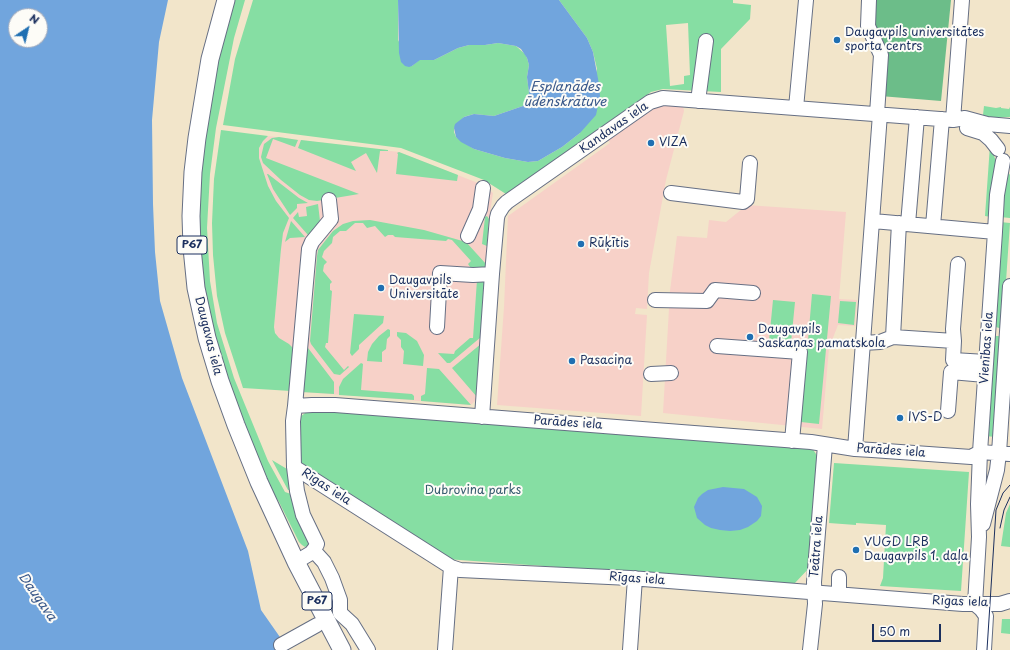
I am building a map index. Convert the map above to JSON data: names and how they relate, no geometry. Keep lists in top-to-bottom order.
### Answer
{
  "streets": {
    "main road": ["P67", "Daugavas iela"],
    "street": [
      "Kandavas iela",
      "Vienības iela",
      "Parādes iela",
      "Rīgas iela",
      "Teātra iela"
    ]
  },
  "crossings": [
    ["Kandavas iela", "Vienības iela"],
    ["Vienības iela", "Parādes iela"],
    ["Vienības iela", "Rīgas iela"],
    ["Parādes iela", "Teātra iela"],
    ["Rīgas iela", "Teātra iela"]
  ],
  "water": ["Esplanādes ūdenskrātuve", "Daugava"],
  "parks": ["Dubrovina parks"],
  "places": [
    "Daugavpils universitātes sporta centrs",
    "VIZA",
    "Rūķītis",
    "Daugavpils Universitāte",
    "Daugavpils Saskaņas pamatskola",
    "Pasaciņa",
    "IVS-D",
    "VUGD LRB Daugavpils 1. daļa"
  ],
  "scale_bar": "50 m",
  "north": "top right"
}
